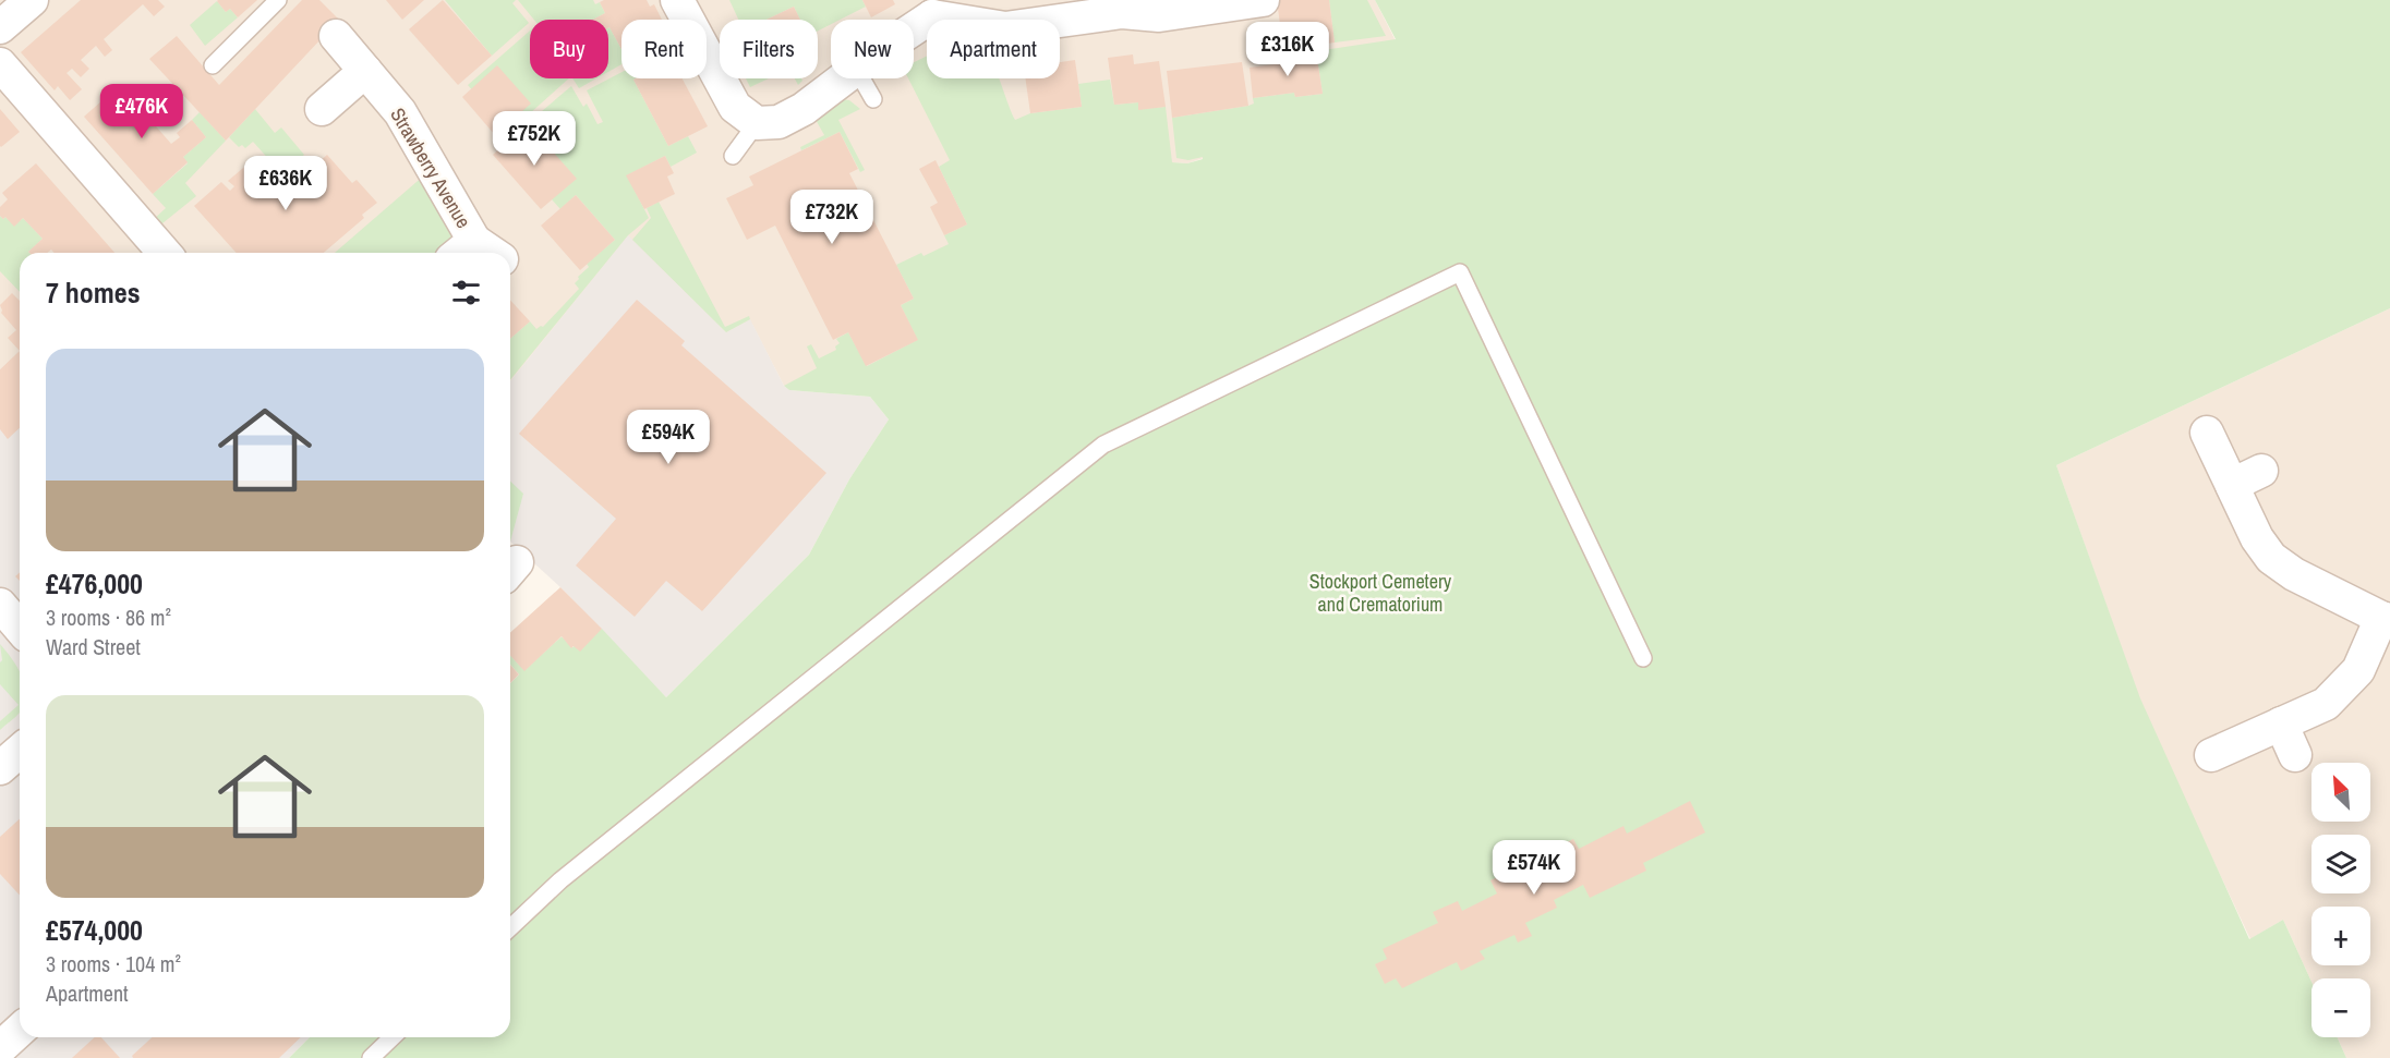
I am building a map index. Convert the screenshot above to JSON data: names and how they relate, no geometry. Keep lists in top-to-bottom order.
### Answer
{
  "streets": {
    "street": ["Strawberry Avenue"]
  },
  "parks": ["Stockport Cemetery and Crematorium"],
  "north": "top left",
  "page": {
    "chip": [
      "Buy",
      "Rent",
      "Filters",
      "New",
      "Apartment"
    ],
    "price": [
      "£316K",
      "£476K",
      "£752K",
      "£636K",
      "£732K",
      "£594K",
      "£574K"
    ],
    "heading": "7 homes",
    "list": [
      {
        "name": "£476,000",
        "note": "3 rooms · 86 m² · Ward Street"
      },
      {
        "name": "£574,000",
        "note": "3 rooms · 104 m² · Apartment"
      }
    ],
    "map_buttons": ["+", "−"]
  }
}
